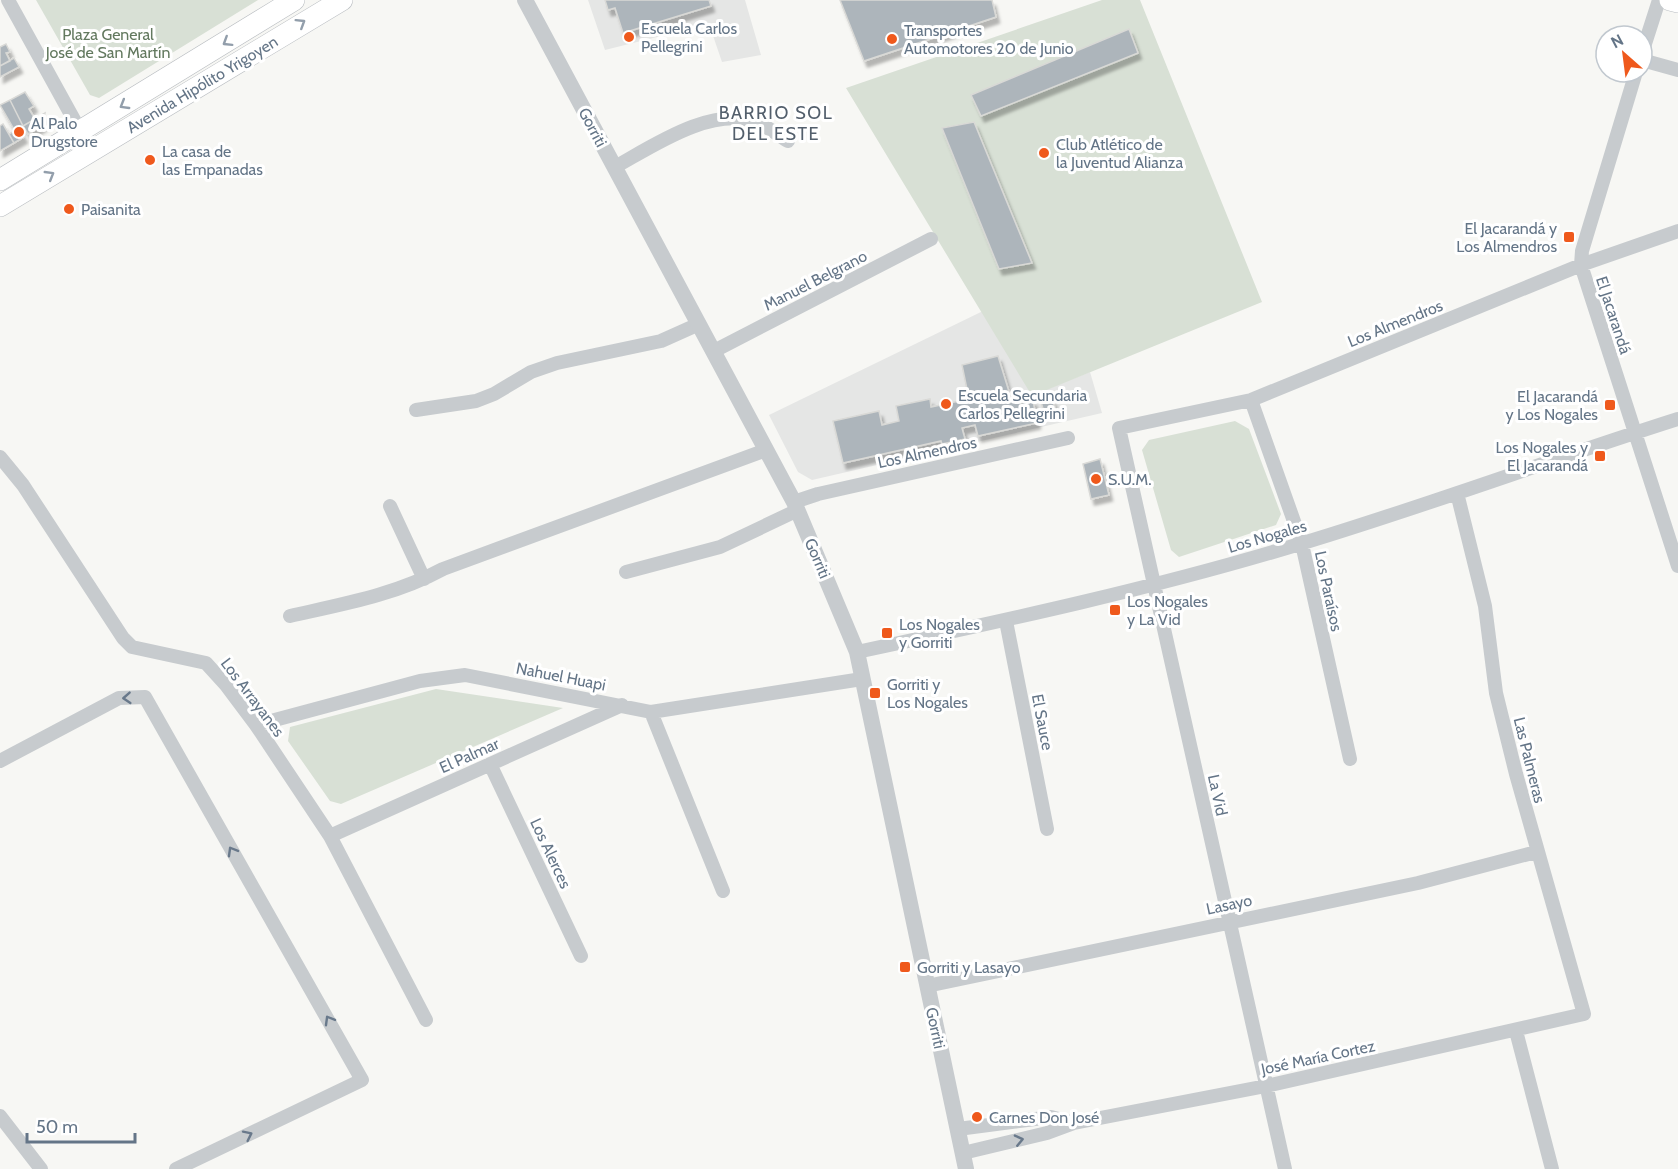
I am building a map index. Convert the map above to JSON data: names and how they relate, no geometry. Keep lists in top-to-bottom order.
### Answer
{
  "streets": {
    "main road": ["Avenida Hipólito Yrigoyen"],
    "street": [
      "Gorriti",
      "Manuel Belgrano",
      "El Jacarandá",
      "Los Almendros",
      "Los Nogales",
      "Los Paraísos",
      "Nahuel Huapi",
      "Los Arrayanes",
      "El Sauce",
      "El Palmar",
      "Las Palmeras",
      "La Vid",
      "Los Alerces",
      "Lasayo",
      "José María Cortez"
    ]
  },
  "crossings": [
    ["Gorriti", "Manuel Belgrano"],
    ["Gorriti", "Los Almendros"],
    ["Gorriti", "Los Nogales"],
    ["Gorriti", "Nahuel Huapi"],
    ["Gorriti", "Lasayo"],
    ["Gorriti", "José María Cortez"],
    ["El Jacarandá", "Los Almendros"],
    ["El Jacarandá", "Los Nogales"],
    ["Los Almendros", "Los Paraísos"],
    ["Los Almendros", "La Vid"],
    ["Los Nogales", "Los Paraísos"],
    ["Los Nogales", "El Sauce"],
    ["Los Nogales", "Las Palmeras"],
    ["Los Nogales", "La Vid"],
    ["Nahuel Huapi", "Los Arrayanes"],
    ["Nahuel Huapi", "El Palmar"],
    ["Los Arrayanes", "El Palmar"],
    ["El Palmar", "Los Alerces"],
    ["Las Palmeras", "Lasayo"],
    ["Las Palmeras", "José María Cortez"],
    ["La Vid", "Lasayo"],
    ["La Vid", "José María Cortez"]
  ],
  "districts": ["BARRIO SOL DEL ESTE"],
  "parks": ["Plaza General José de San Martín"],
  "places": {
    "other": [
      "Escuela Carlos Pellegrini",
      "Transportes Automotores 20 de Junio",
      "Al Palo Drugstore",
      "Club Atlético de la Juventud Alianza",
      "La casa de las Empanadas",
      "Paisanita",
      "Escuela Secundaria Carlos Pellegrini",
      "S.U.M.",
      "Carnes Don José"
    ],
    "transit": [
      "El Jacarandá y Los Almendros",
      "El Jacarandá y Los Nogales",
      "Los Nogales y El Jacarandá",
      "Los Nogales y La Vid",
      "Los Nogales y Gorriti",
      "Gorriti y Los Nogales",
      "Gorriti y Lasayo"
    ]
  },
  "scale_bar": "50 m",
  "north": "top left"
}
